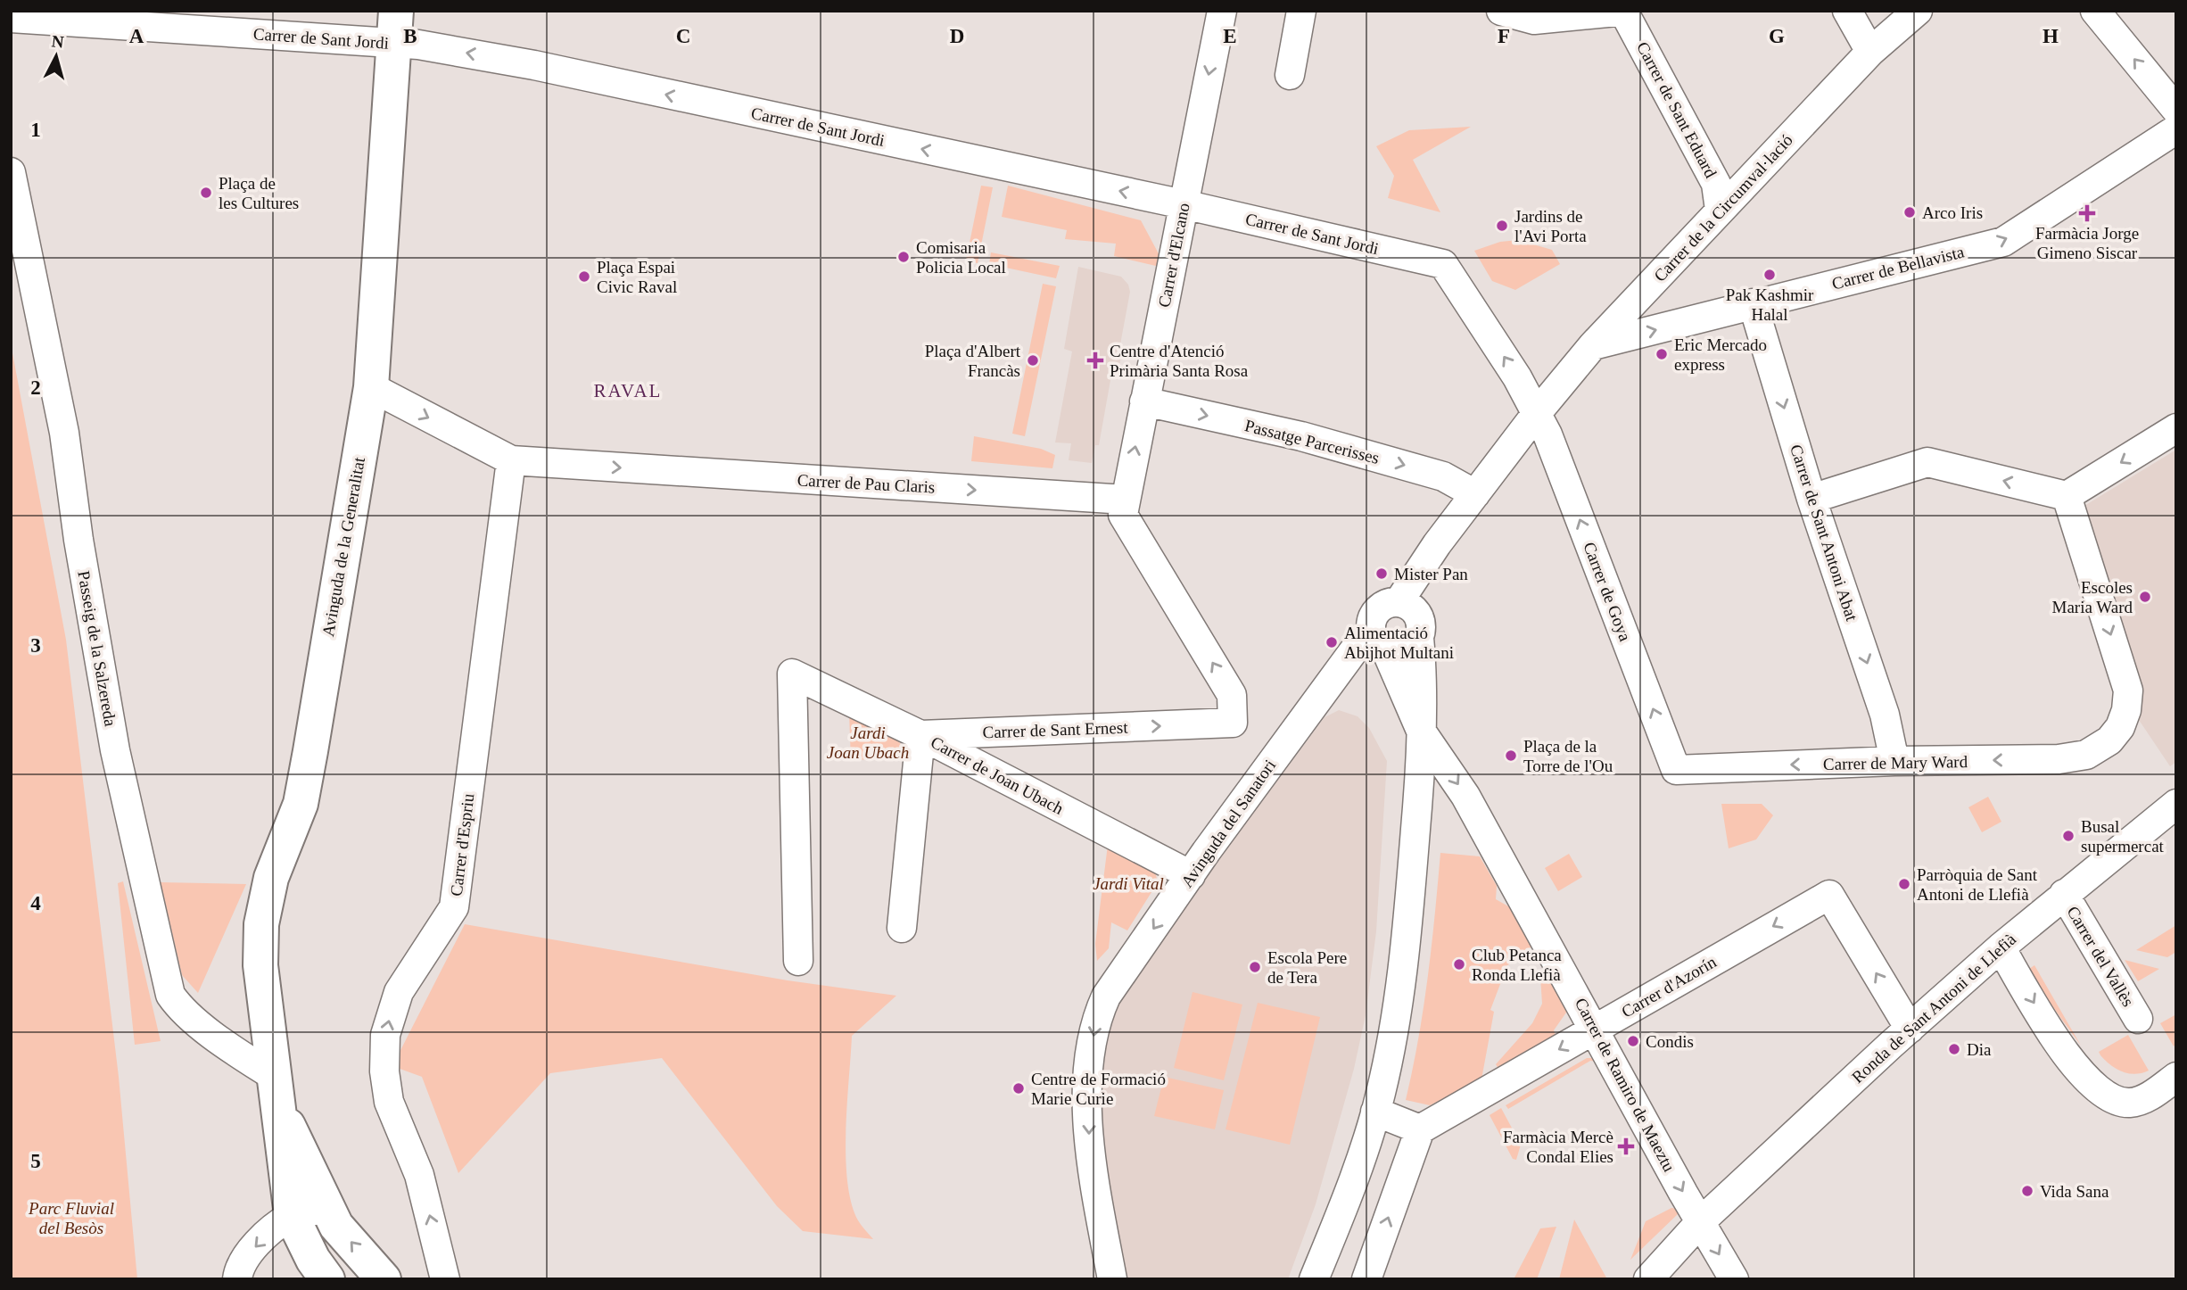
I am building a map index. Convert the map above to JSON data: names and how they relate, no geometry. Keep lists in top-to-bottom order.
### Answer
{
  "streets": {
    "street": [
      "Carrer de Sant Jordi",
      "Carrer de Sant Eduard",
      "Carrer de la Circumval·lació",
      "Carrer d'Elcano",
      "Carrer de Bellavista",
      "Passatge Parcerisses",
      "Carrer de Pau Claris",
      "Carrer de Sant Antoni Abat",
      "Avinguda de la Generalitat",
      "Carrer de Goya",
      "Passeig de la Salzereda",
      "Carrer de Sant Ernest",
      "Carrer de Mary Ward",
      "Carrer de Joan Ubach",
      "Avinguda del Sanatori",
      "Carrer d'Espriu",
      "Carrer del Vallès",
      "Carrer d'Azorín",
      "Ronda de Sant Antoni de Llefià",
      "Carrer de Ramiro de Maeztu"
    ]
  },
  "crossings": [
    ["Carrer de Sant Jordi", "Carrer de la Circumval·lació"],
    ["Carrer de Sant Jordi", "Carrer d'Elcano"],
    ["Carrer de Sant Jordi", "Avinguda de la Generalitat"],
    ["Carrer de Sant Jordi", "Carrer de Goya"],
    ["Carrer de Sant Eduard", "Carrer de la Circumval·lació"],
    ["Carrer de la Circumval·lació", "Carrer de Bellavista"],
    ["Carrer de la Circumval·lació", "Carrer de Goya"],
    ["Carrer d'Elcano", "Passatge Parcerisses"],
    ["Carrer d'Elcano", "Carrer de Pau Claris"],
    ["Carrer d'Elcano", "Carrer de Sant Ernest"],
    ["Carrer de Bellavista", "Carrer de Sant Antoni Abat"],
    ["Carrer de Pau Claris", "Avinguda de la Generalitat"],
    ["Carrer de Pau Claris", "Carrer de Sant Ernest"],
    ["Carrer de Pau Claris", "Carrer d'Espriu"],
    ["Carrer de Sant Antoni Abat", "Carrer de Mary Ward"],
    ["Avinguda de la Generalitat", "Passeig de la Salzereda"],
    ["Carrer de Goya", "Carrer de Mary Ward"],
    ["Carrer de Sant Ernest", "Carrer de Joan Ubach"],
    ["Carrer de Joan Ubach", "Avinguda del Sanatori"],
    ["Avinguda del Sanatori", "Carrer de Ramiro de Maeztu"],
    ["Carrer del Vallès", "Ronda de Sant Antoni de Llefià"],
    ["Carrer d'Azorín", "Ronda de Sant Antoni de Llefià"],
    ["Carrer d'Azorín", "Carrer de Ramiro de Maeztu"],
    ["Ronda de Sant Antoni de Llefià", "Carrer de Ramiro de Maeztu"]
  ],
  "one_way": [
    "Carrer de Sant Jordi",
    "Passatge Parcerisses",
    "Carrer de Pau Claris",
    "Carrer de Sant Antoni Abat",
    "Carrer de Goya",
    "Carrer d'Espriu",
    "Carrer de Ramiro de Maeztu"
  ],
  "districts": ["RAVAL"],
  "parks": ["Jardi Joan Ubach", "Jardi Vital", "Parc Fluvial del Besòs"],
  "places": {
    "other": [
      "Plaça de les Cultures",
      "Arco Iris",
      "Jardins de l'Avi Porta",
      "Comisaria Policia Local",
      "Pak Kashmir Halal",
      "Plaça Espai Civic Raval",
      "Eric Mercado express",
      "Plaça d'Albert Francàs",
      "Mister Pan",
      "Escoles Maria Ward",
      "Alimentació Abijhot Multani",
      "Plaça de la Torre de l'Ou",
      "Busal supermercat",
      "Parròquia de Sant Antoni de Llefià",
      "Club Petanca Ronda Llefià",
      "Escola Pere de Tera",
      "Condis",
      "Dia",
      "Centre de Formació Marie Curie",
      "Vida Sana"
    ],
    "health": ["Farmàcia Jorge Gimeno Siscar", "Centre d'Atenció Primària Santa Rosa", "Farmàcia Mercè Condal Elies"]
  },
  "north": "top",
  "grid": {
    "columns": [
      "A",
      "B",
      "C",
      "D",
      "E",
      "F",
      "G",
      "H"
    ],
    "rows": [
      "1",
      "2",
      "3",
      "4",
      "5"
    ]
  }
}
